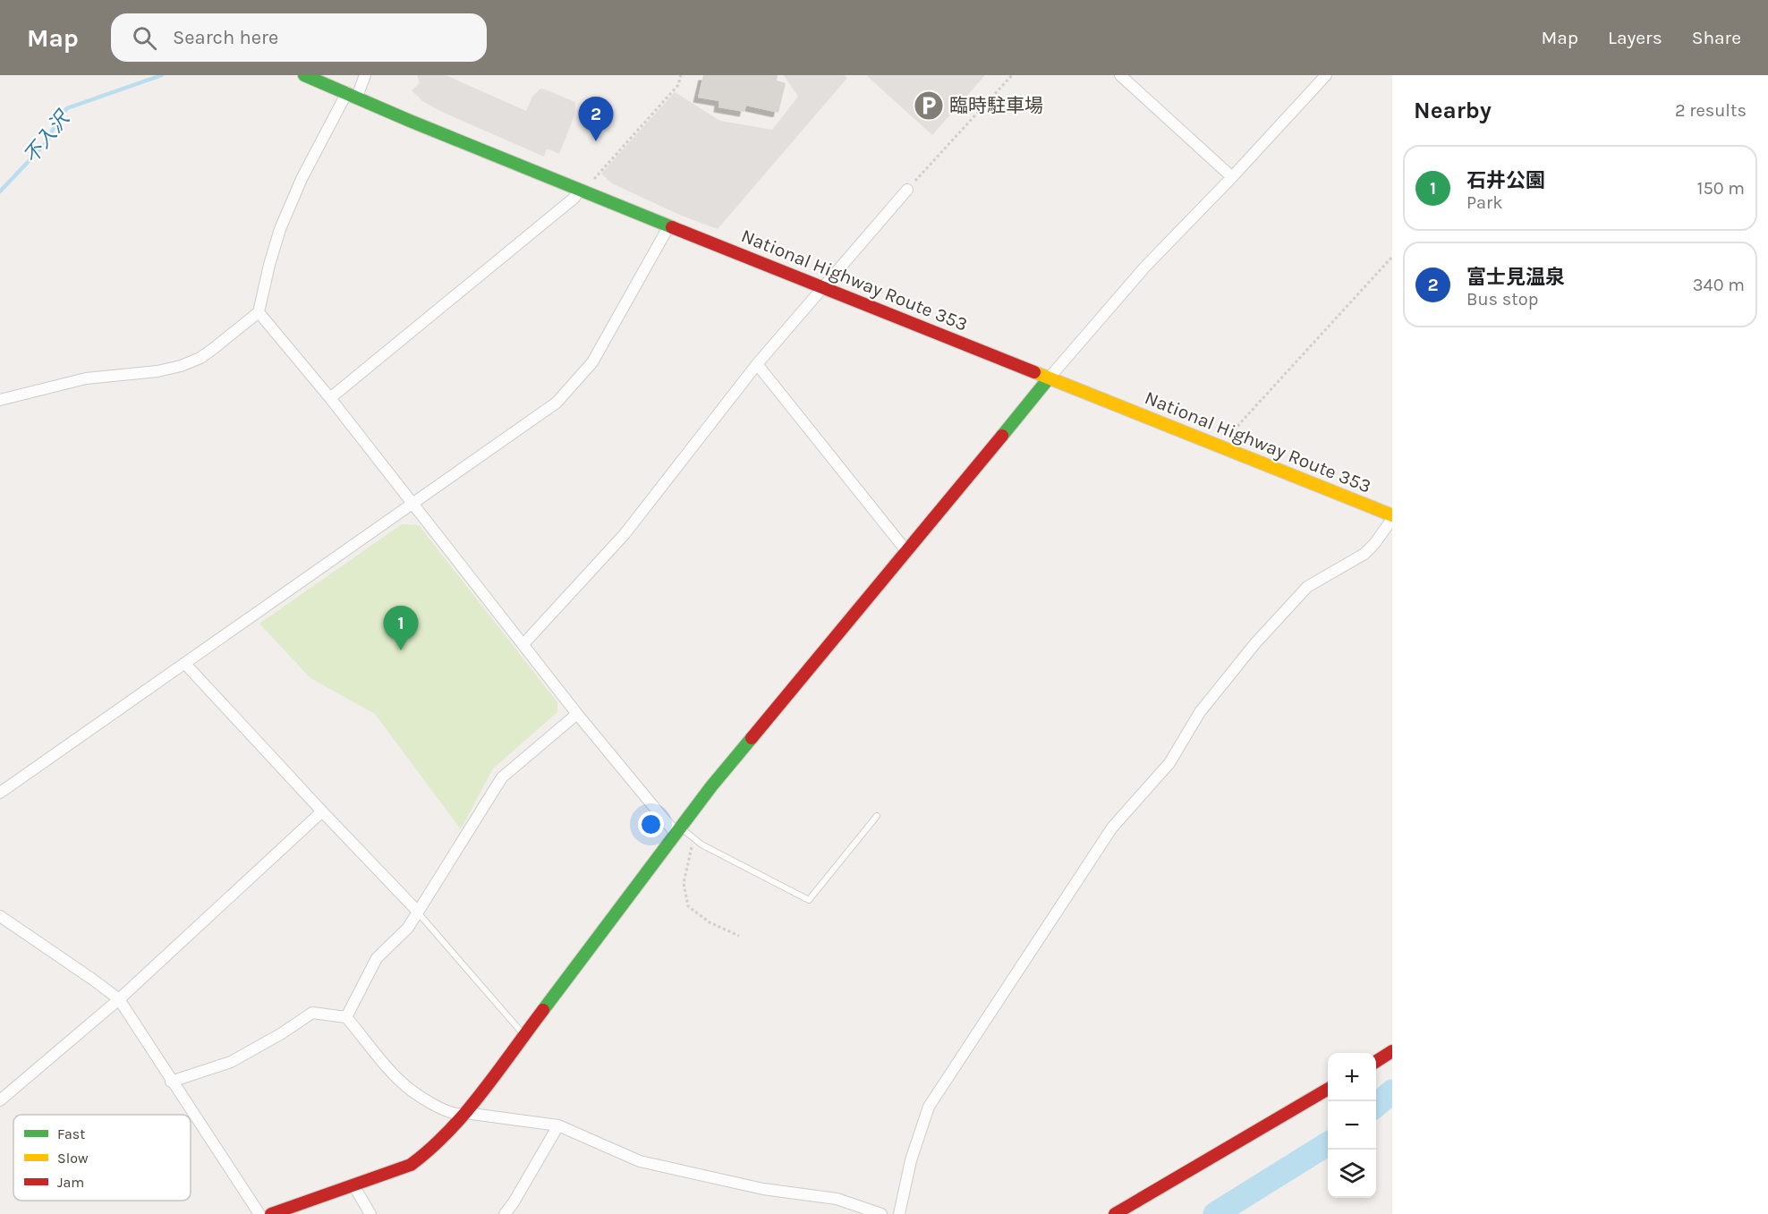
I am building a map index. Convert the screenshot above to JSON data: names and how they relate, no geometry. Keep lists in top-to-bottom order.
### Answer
{
  "streets": {
    "main road": ["National Highway Route 353"]
  },
  "water": ["不入沢"],
  "places": {
    "parking": ["臨時駐車場"]
  },
  "legend": ["Fast", "Slow", "Jam"],
  "page": {
    "header": "Map",
    "search": "Search here",
    "nav": ["Map", "Layers", "Share"],
    "heading": ["Nearby", "2 results"],
    "pins": ["2", "1"],
    "list": [
      {
        "mark": "1",
        "name": "石井公園",
        "note": "Park",
        "value": "150 m"
      },
      {
        "mark": "2",
        "name": "富士見温泉",
        "note": "Bus stop",
        "value": "340 m"
      }
    ],
    "map_buttons": ["+", "−"]
  }
}
